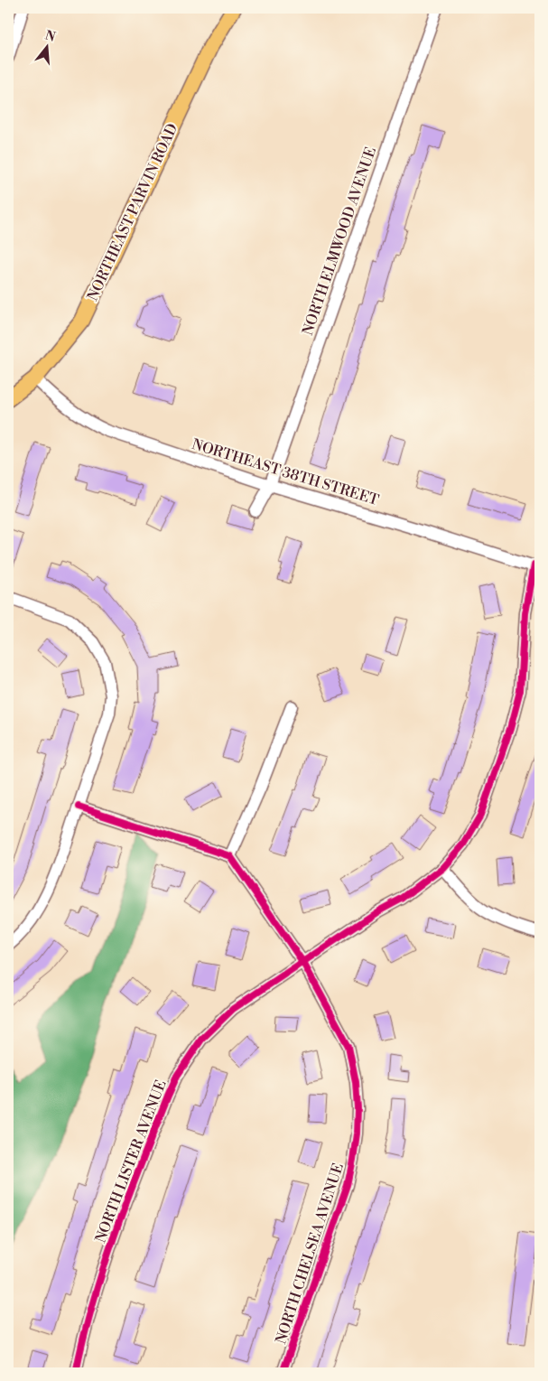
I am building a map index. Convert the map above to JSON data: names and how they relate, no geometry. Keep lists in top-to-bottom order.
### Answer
{
  "streets": {
    "main road": ["NORTHEAST PARVIN ROAD"],
    "street": [
      "NORTH ELMWOOD AVENUE",
      "NORTHEAST 38TH STREET",
      "NORTH LISTER AVENUE",
      "NORTH CHELSEA AVENUE"
    ]
  },
  "crossings": [
    ["NORTHEAST PARVIN ROAD", "NORTHEAST 38TH STREET"],
    ["NORTH ELMWOOD AVENUE", "NORTHEAST 38TH STREET"],
    ["NORTHEAST 38TH STREET", "NORTH LISTER AVENUE"],
    ["NORTH LISTER AVENUE", "NORTH CHELSEA AVENUE"]
  ],
  "north": "top"
}
